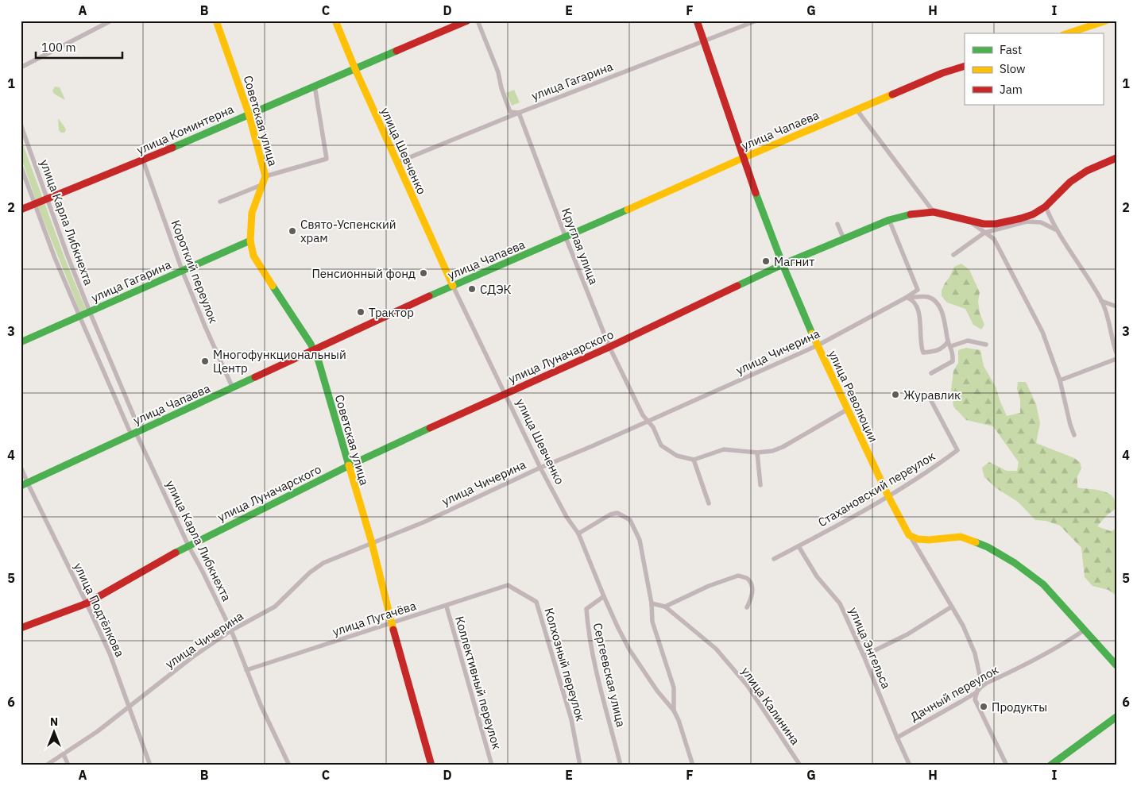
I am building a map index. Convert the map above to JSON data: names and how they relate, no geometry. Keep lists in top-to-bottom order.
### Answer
{
  "streets": {
    "main road": [
      "улица Гагарина",
      "Советская улица",
      "улица Коминтерна",
      "улица Чапаева",
      "улица Шевченко",
      "улица Луначарского",
      "улица Революции"
    ],
    "street": [
      "улица Карла Либкнехта",
      "Круглая улица",
      "Короткий переулок",
      "улица Чичерина",
      "Стахановский переулок",
      "улица Подтёлкова",
      "улица Пугачёва",
      "улица Энгельса",
      "Колхозный переулок",
      "Сергеевская улица",
      "Коллективный переулок",
      "Дачный переулок",
      "улица Калинина"
    ]
  },
  "crossings": [
    ["улица Гагарина", "Советская улица"],
    ["улица Гагарина", "улица Шевченко"],
    ["улица Гагарина", "улица Карла Либкнехта"],
    ["улица Гагарина", "Круглая улица"],
    ["улица Гагарина", "Короткий переулок"],
    ["улица Гагарина", "улица Революции"],
    ["Советская улица", "улица Коминтерна"],
    ["Советская улица", "улица Чапаева"],
    ["Советская улица", "улица Чичерина"],
    ["Советская улица", "улица Луначарского"],
    ["Советская улица", "улица Пугачёва"],
    ["улица Коминтерна", "улица Шевченко"],
    ["улица Коминтерна", "улица Карла Либкнехта"],
    ["улица Коминтерна", "Короткий переулок"],
    ["улица Чапаева", "улица Шевченко"],
    ["улица Чапаева", "улица Карла Либкнехта"],
    ["улица Чапаева", "Круглая улица"],
    ["улица Чапаева", "Короткий переулок"],
    ["улица Чапаева", "улица Революции"],
    ["улица Чапаева", "улица Подтёлкова"],
    ["улица Шевченко", "улица Чичерина"],
    ["улица Шевченко", "улица Луначарского"],
    ["улица Шевченко", "Сергеевская улица"],
    ["улица Шевченко", "улица Калинина"],
    ["улица Карла Либкнехта", "улица Чичерина"],
    ["улица Карла Либкнехта", "улица Луначарского"],
    ["улица Карла Либкнехта", "улица Пугачёва"],
    ["Круглая улица", "улица Чичерина"],
    ["Круглая улица", "улица Луначарского"],
    ["улица Чичерина", "улица Луначарского"],
    ["улица Чичерина", "улица Революции"],
    ["улица Чичерина", "улица Подтёлкова"],
    ["улица Луначарского", "улица Революции"],
    ["улица Луначарского", "улица Подтёлкова"],
    ["улица Революции", "Стахановский переулок"],
    ["Стахановский переулок", "улица Энгельса"],
    ["улица Пугачёва", "Колхозный переулок"],
    ["улица Пугачёва", "Коллективный переулок"],
    ["улица Энгельса", "Дачный переулок"]
  ],
  "places": [
    "Свято-Успенский храм",
    "Магнит",
    "Пенсионный фонд",
    "СДЭК",
    "Трактор",
    "Многофункциональный Центр",
    "Журавлик",
    "Продукты"
  ],
  "legend": ["Fast", "Slow", "Jam"],
  "scale_bar": "100 m",
  "north": "top",
  "grid": {
    "columns": [
      "A",
      "B",
      "C",
      "D",
      "E",
      "F",
      "G",
      "H",
      "I"
    ],
    "rows": [
      "1",
      "2",
      "3",
      "4",
      "5",
      "6"
    ]
  }
}
